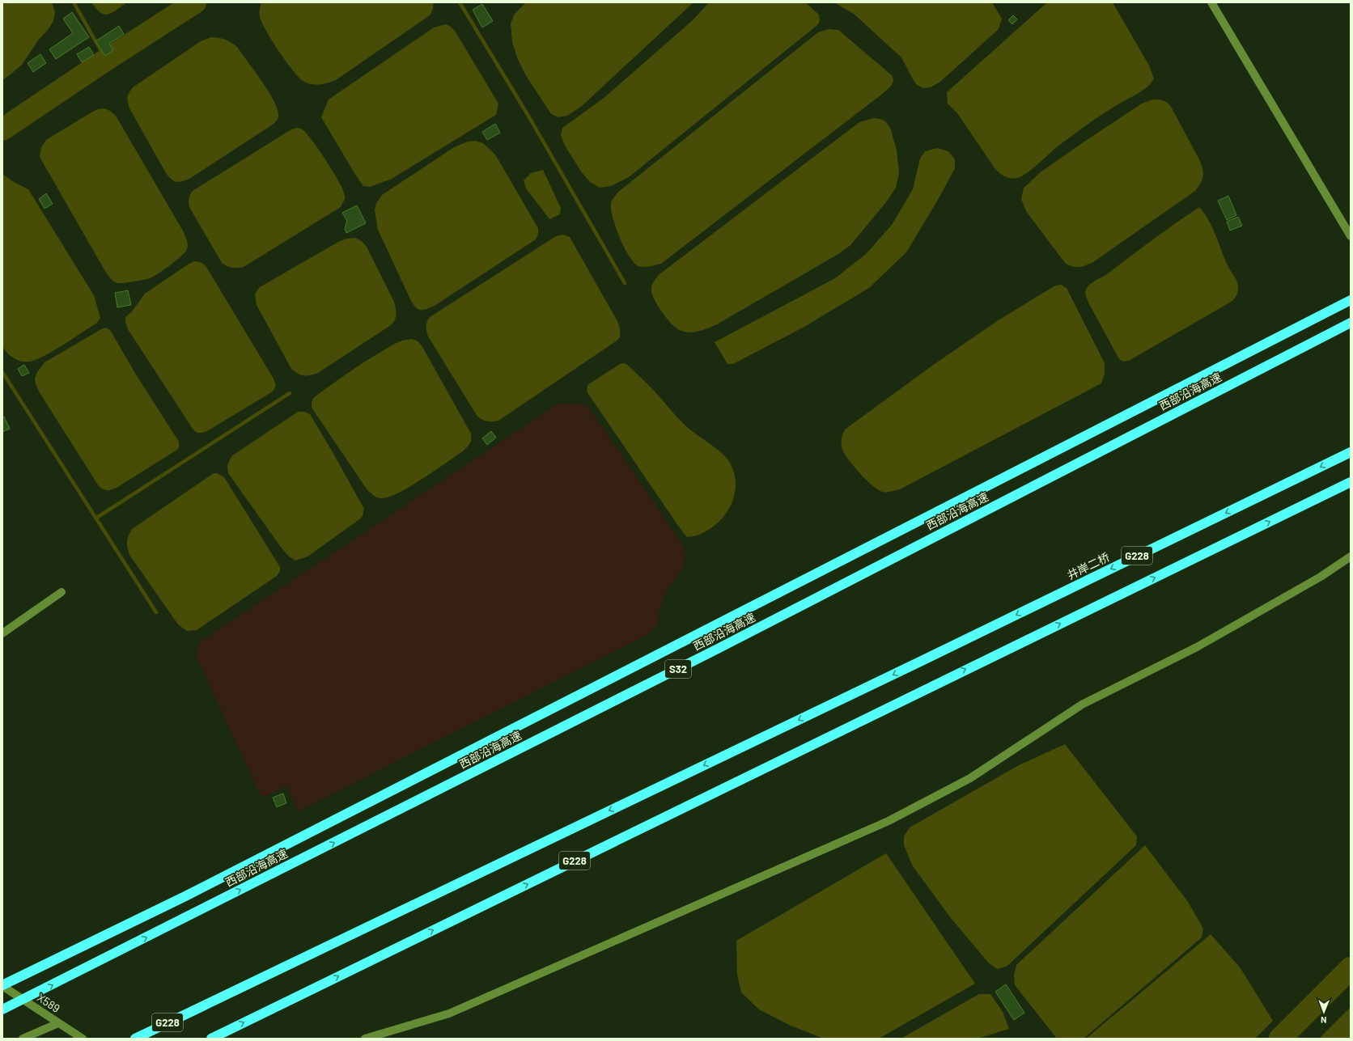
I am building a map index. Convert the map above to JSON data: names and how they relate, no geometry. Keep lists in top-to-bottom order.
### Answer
{
  "streets": {
    "highway": [
      "西部沿海高速",
      "G228",
      "井岸二桥",
      "S32"
    ],
    "street": ["X589"]
  },
  "crossings": [
    ["西部沿海高速", "X589"]
  ],
  "north": "bottom"
}
